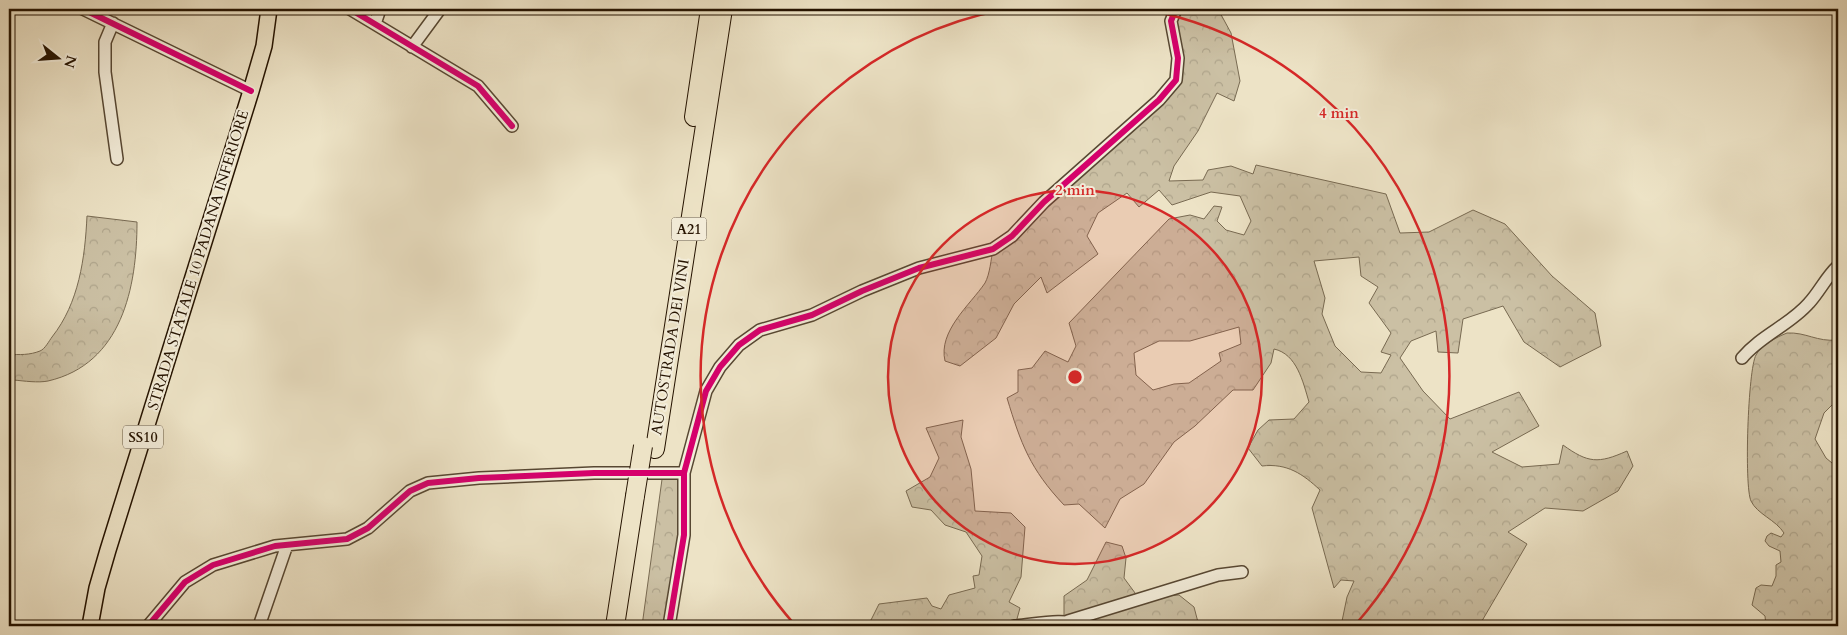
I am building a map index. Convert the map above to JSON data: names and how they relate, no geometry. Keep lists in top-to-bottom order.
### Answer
{
  "streets": {
    "highway": ["A21", "AUTOSTRADA DEI VINI"],
    "main road": ["STRADA STATALE 10 PADANA INFERIORE", "SS10"]
  },
  "north": "right",
  "rings": ["4 min", "2 min"]
}
